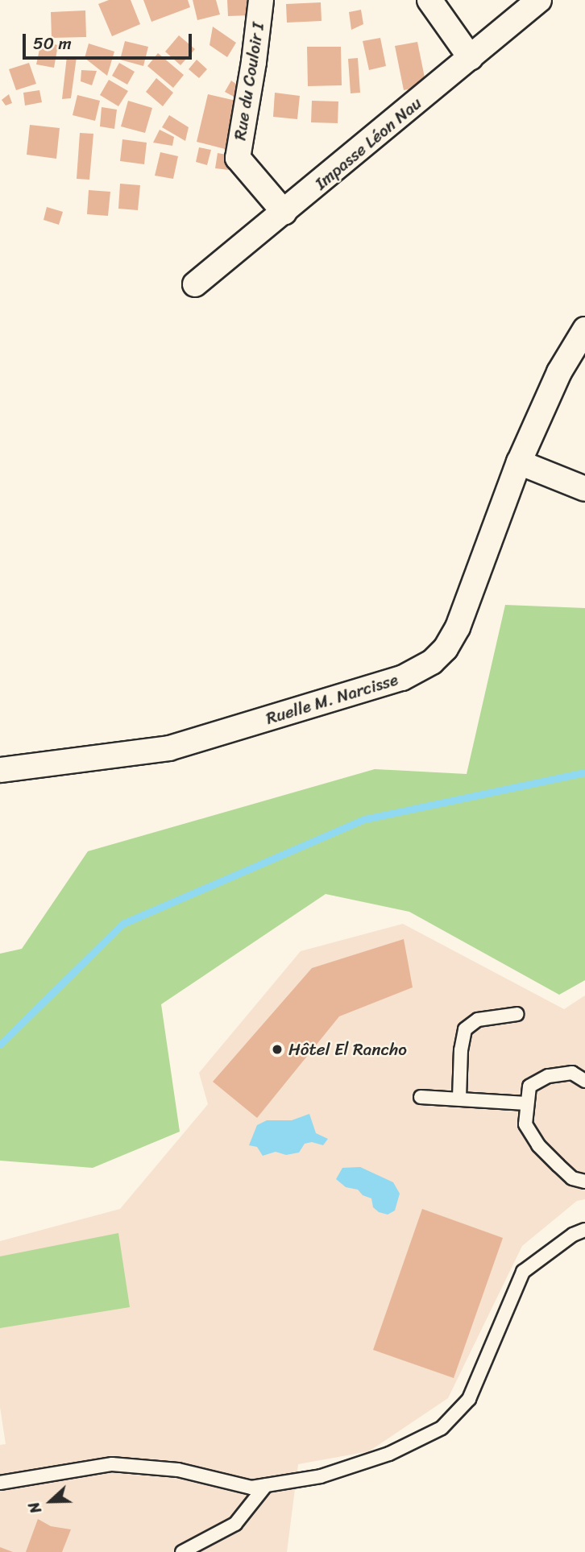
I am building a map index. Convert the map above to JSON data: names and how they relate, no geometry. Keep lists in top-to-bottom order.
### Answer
{
  "streets": {
    "street": ["Rue du Couloir I", "Impasse Léon Nau", "Ruelle M. Narcisse"]
  },
  "crossings": [
    ["Rue du Couloir I", "Impasse Léon Nau"]
  ],
  "places": ["Hôtel El Rancho"],
  "scale_bar": "50 m",
  "north": "left"
}
